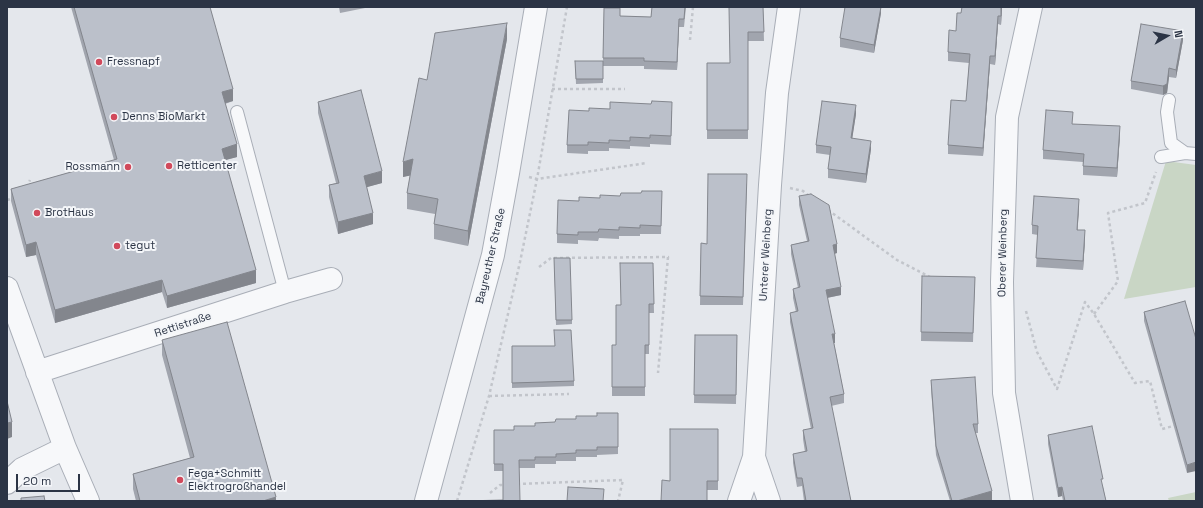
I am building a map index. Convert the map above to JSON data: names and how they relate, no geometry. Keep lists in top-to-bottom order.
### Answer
{
  "streets": {
    "street": [
      "Oberer Weinberg",
      "Unterer Weinberg",
      "Bayreuther Straße",
      "Rettistraße"
    ]
  },
  "places": [
    "Fressnapf",
    "Denns BioMarkt",
    "Retticenter",
    "Rossmann",
    "BrotHaus",
    "tegut",
    "Fega+Schmitt Elektrogroßhandel"
  ],
  "scale_bar": "20 m",
  "north": "right"
}
